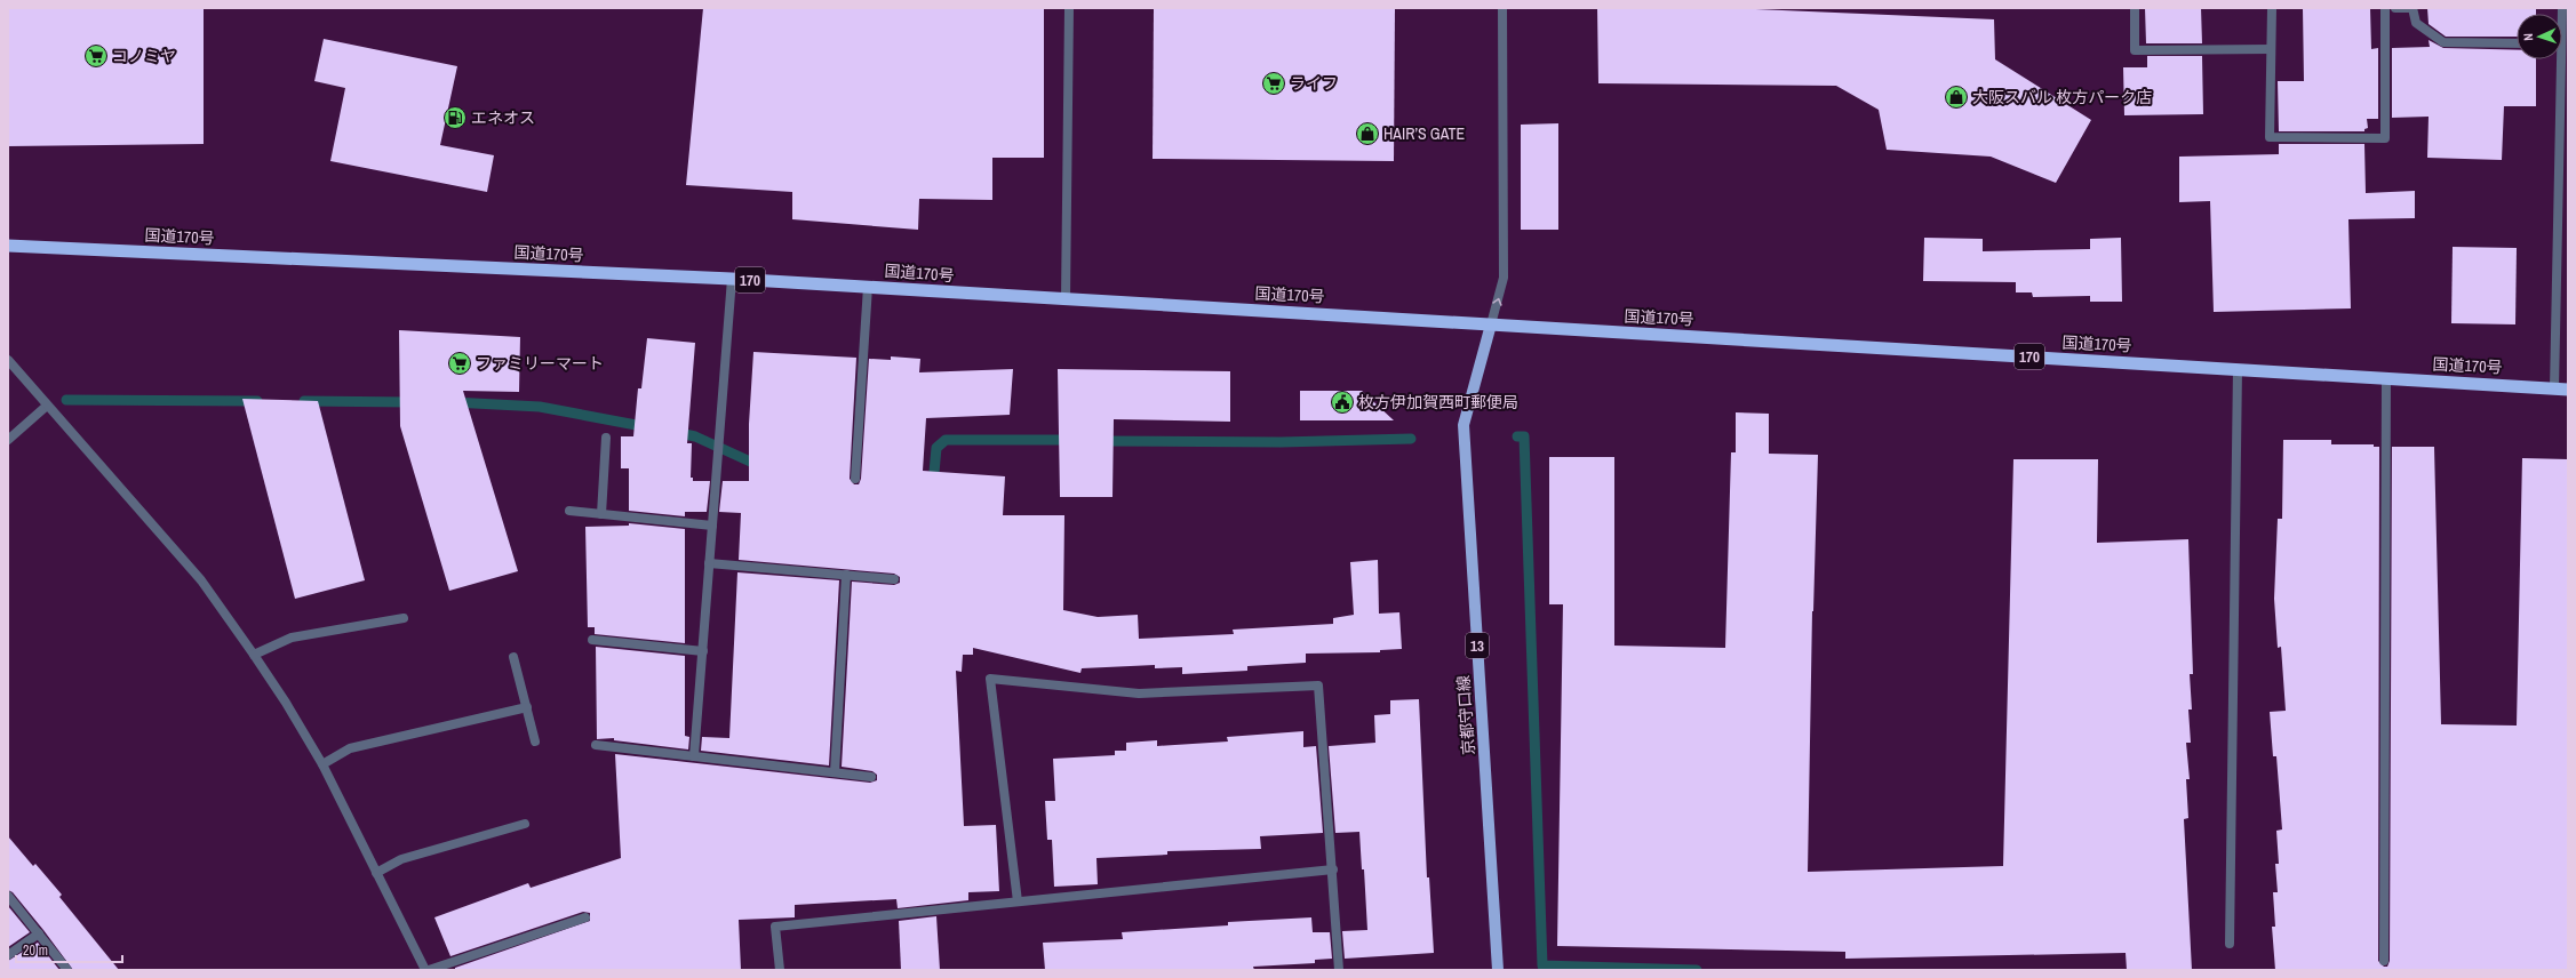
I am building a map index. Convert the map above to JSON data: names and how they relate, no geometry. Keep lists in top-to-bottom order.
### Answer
{
  "streets": {
    "highway": ["国道170号", "170"],
    "main road": ["13", "京都守口線"]
  },
  "crossings": [
    ["国道170号", "京都守口線"]
  ],
  "places": {
    "supermarket": ["コノミヤ", "ライフ", "ファミリーマート"],
    "shop": ["大阪スバル 枚方パーク店", "HAIR’S GATE"],
    "fuel station": ["エネオス"],
    "public building": ["枚方伊加賀西町郵便局"]
  },
  "scale_bar": "20 m",
  "north": "left"
}
